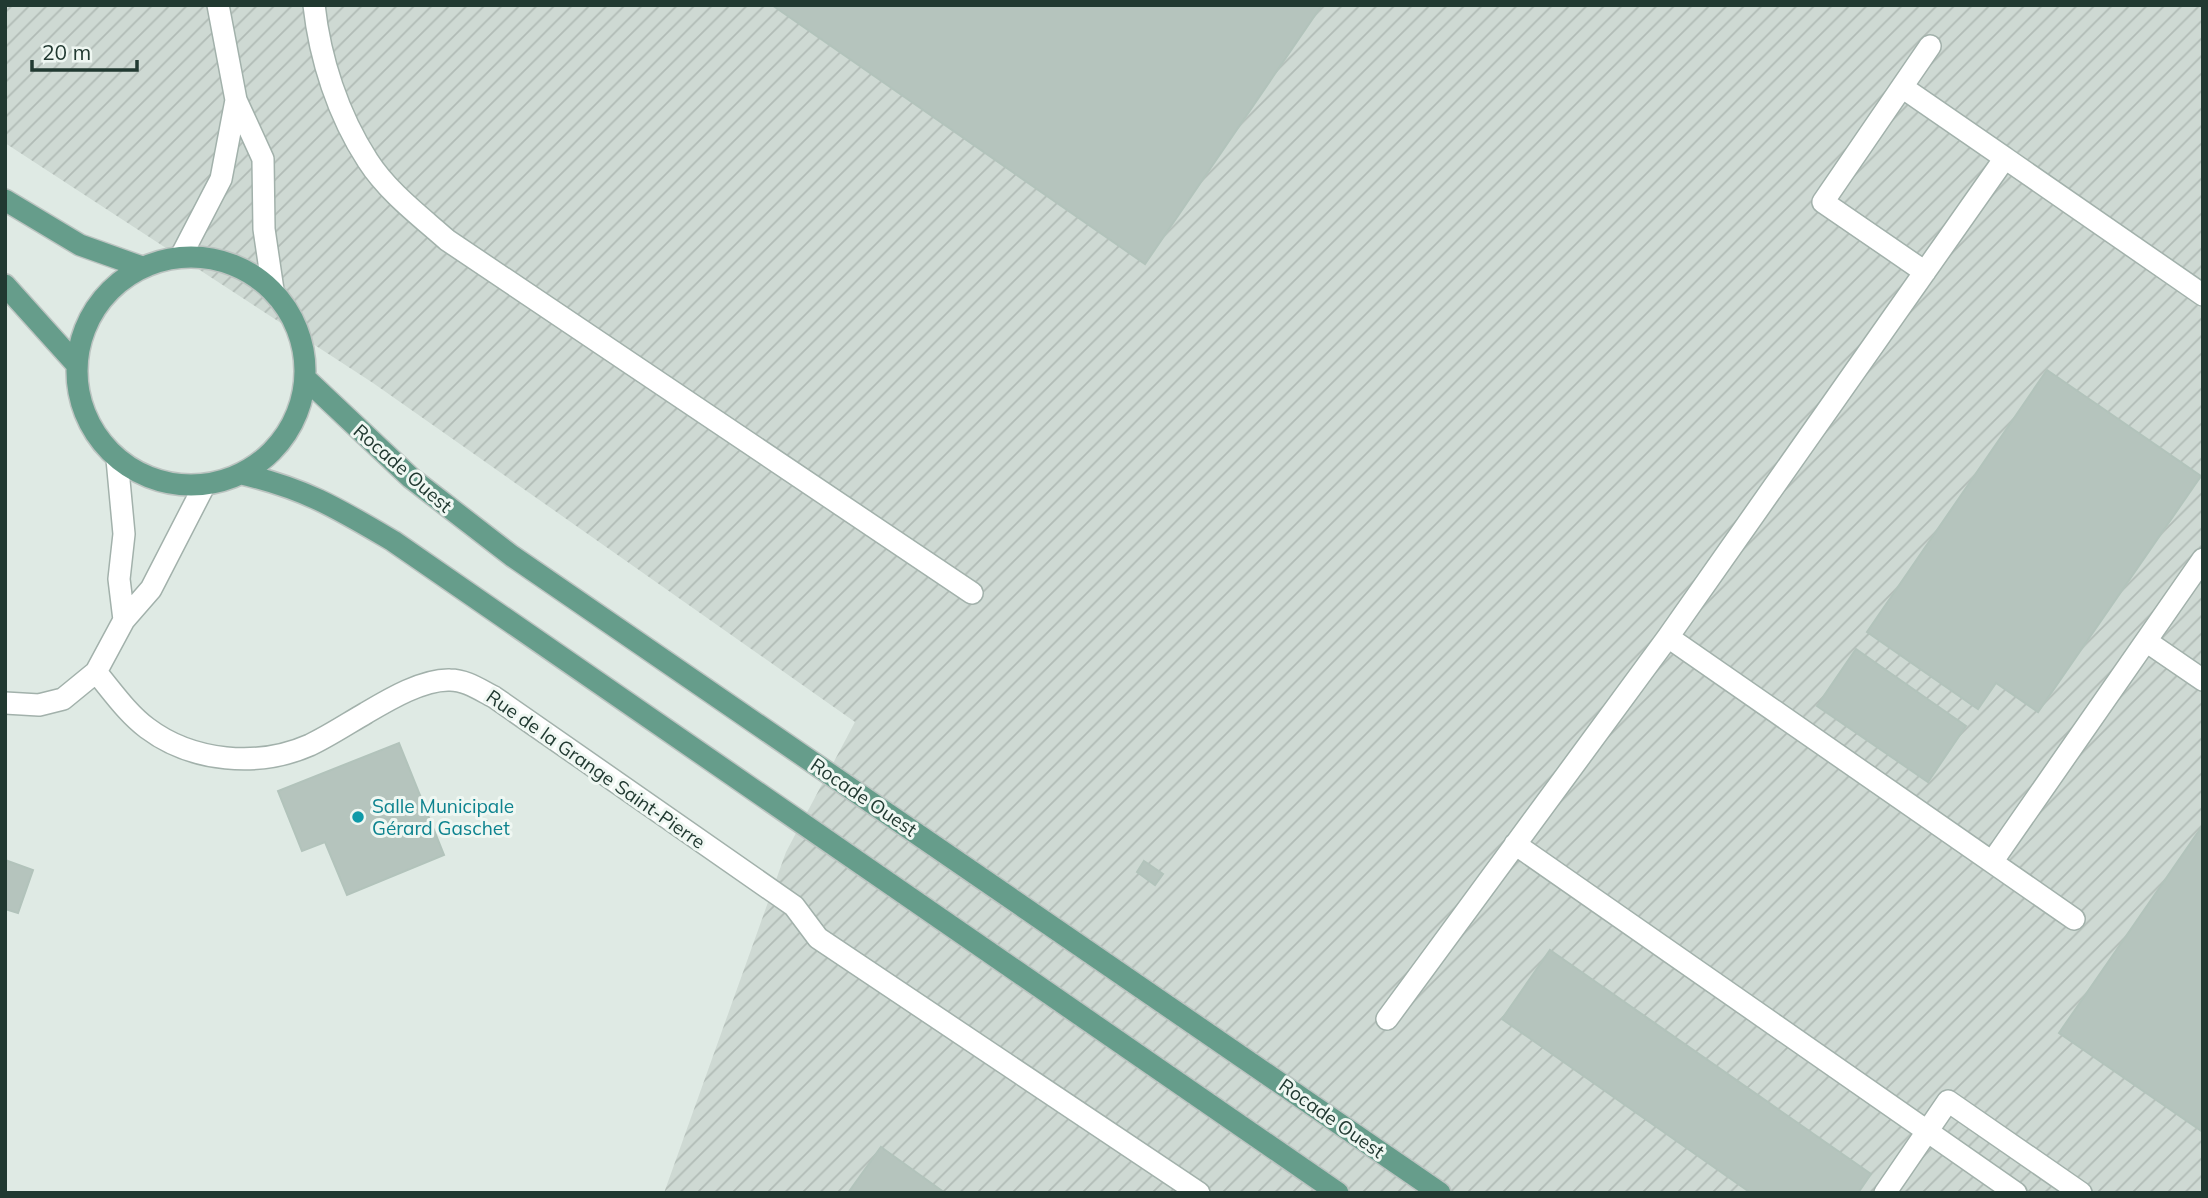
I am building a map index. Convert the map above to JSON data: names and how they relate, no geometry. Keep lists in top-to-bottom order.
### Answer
{
  "streets": {
    "main road": ["Rocade Ouest"],
    "street": ["Rue de la Grange Saint-Pierre"]
  },
  "places": ["Salle Municipale Gérard Gaschet"],
  "scale_bar": "20 m"
}
